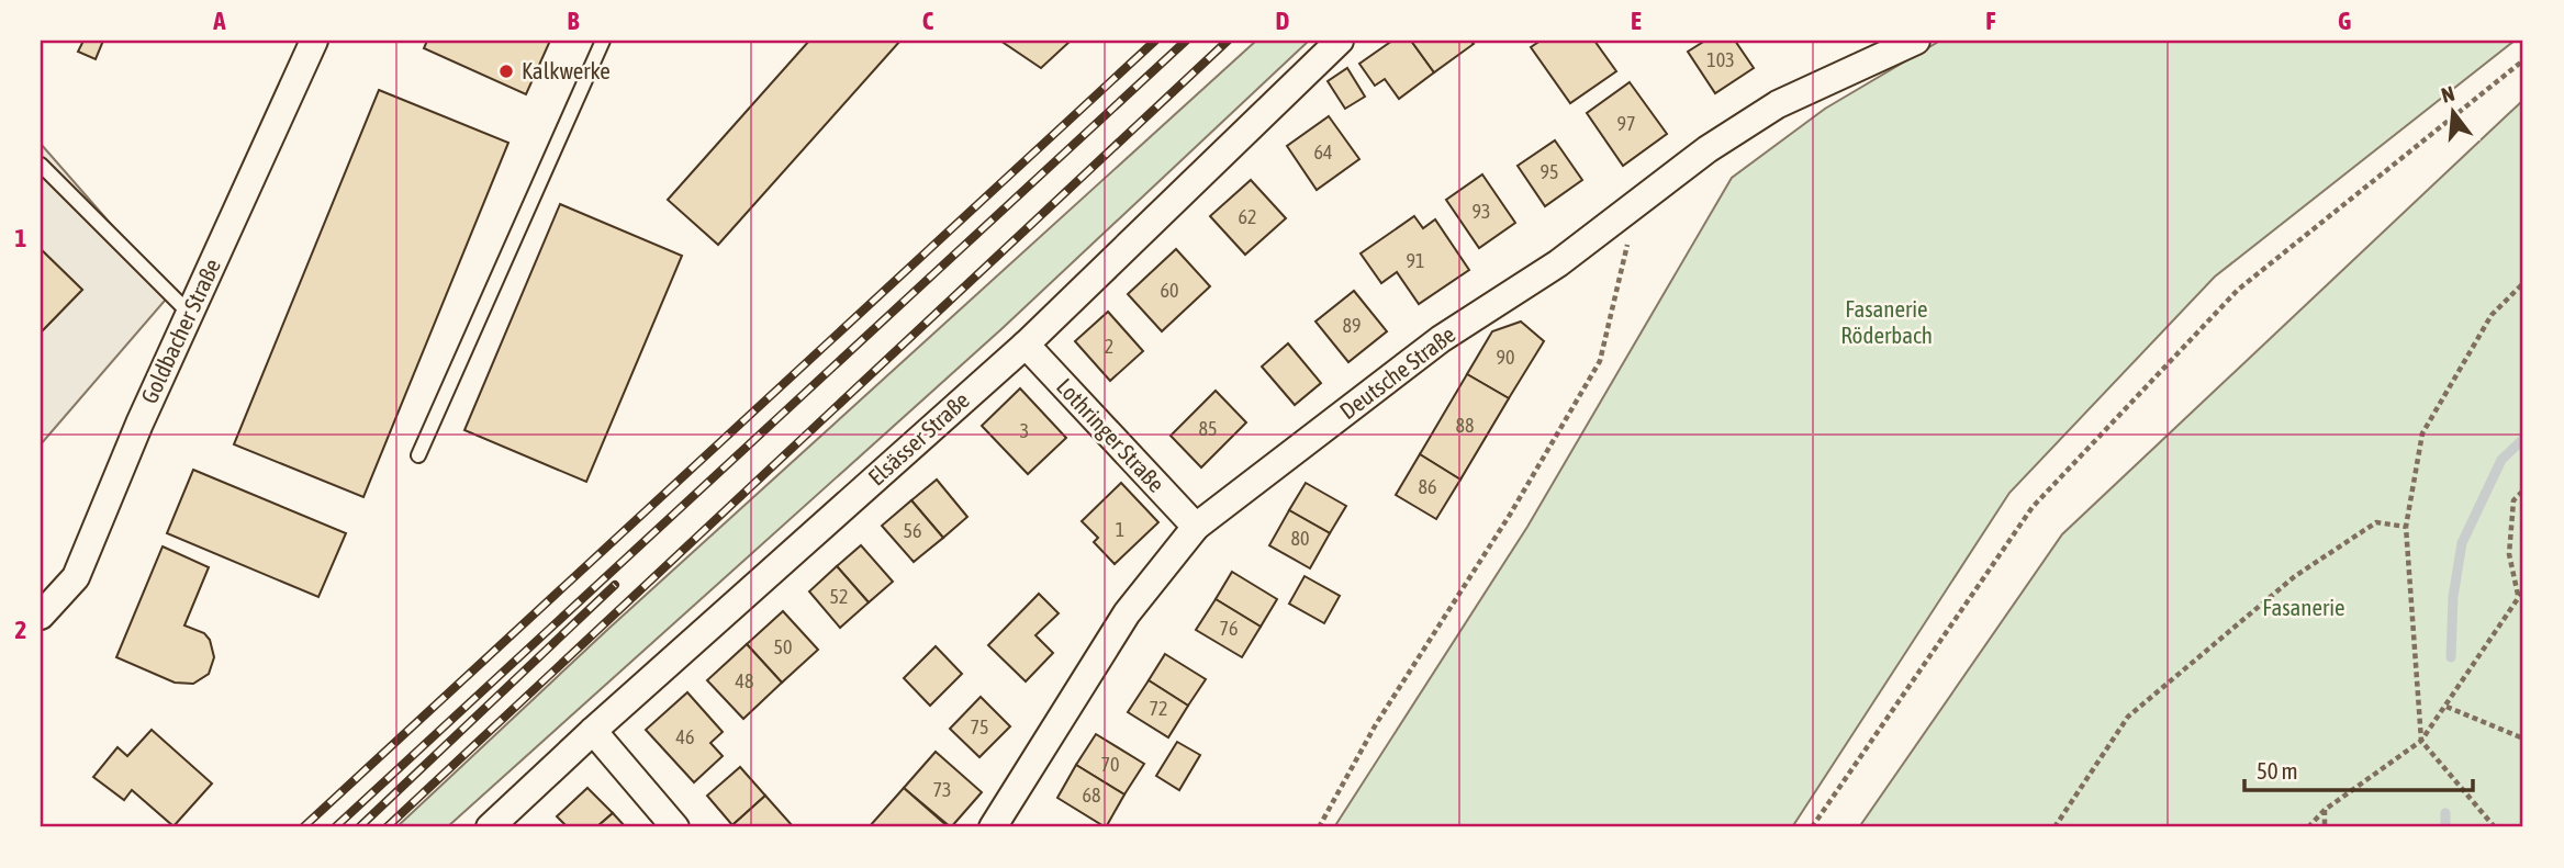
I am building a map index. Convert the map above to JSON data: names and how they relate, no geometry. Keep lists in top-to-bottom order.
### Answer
{
  "streets": {
    "street": [
      "Goldbacher Straße",
      "Deutsche Straße",
      "Lothringer Straße",
      "Elsässer Straße"
    ]
  },
  "crossings": [
    ["Deutsche Straße", "Lothringer Straße"],
    ["Lothringer Straße", "Elsässer Straße"]
  ],
  "parks": ["Fasanerie Röderbach", "Fasanerie"],
  "places": ["Kalkwerke"],
  "house_numbers": [
    "103",
    "97",
    "64",
    "95",
    "93",
    "62",
    "91",
    "60",
    "89",
    "2",
    "90",
    "88",
    "85",
    "3",
    "86",
    "1",
    "56",
    "80",
    "52",
    "76",
    "50",
    "48",
    "72",
    "75",
    "46",
    "70",
    "73",
    "68"
  ],
  "scale_bar": "50 m",
  "north": "top",
  "grid": {
    "columns": [
      "A",
      "B",
      "C",
      "D",
      "E",
      "F",
      "G"
    ],
    "rows": ["1", "2"]
  }
}
